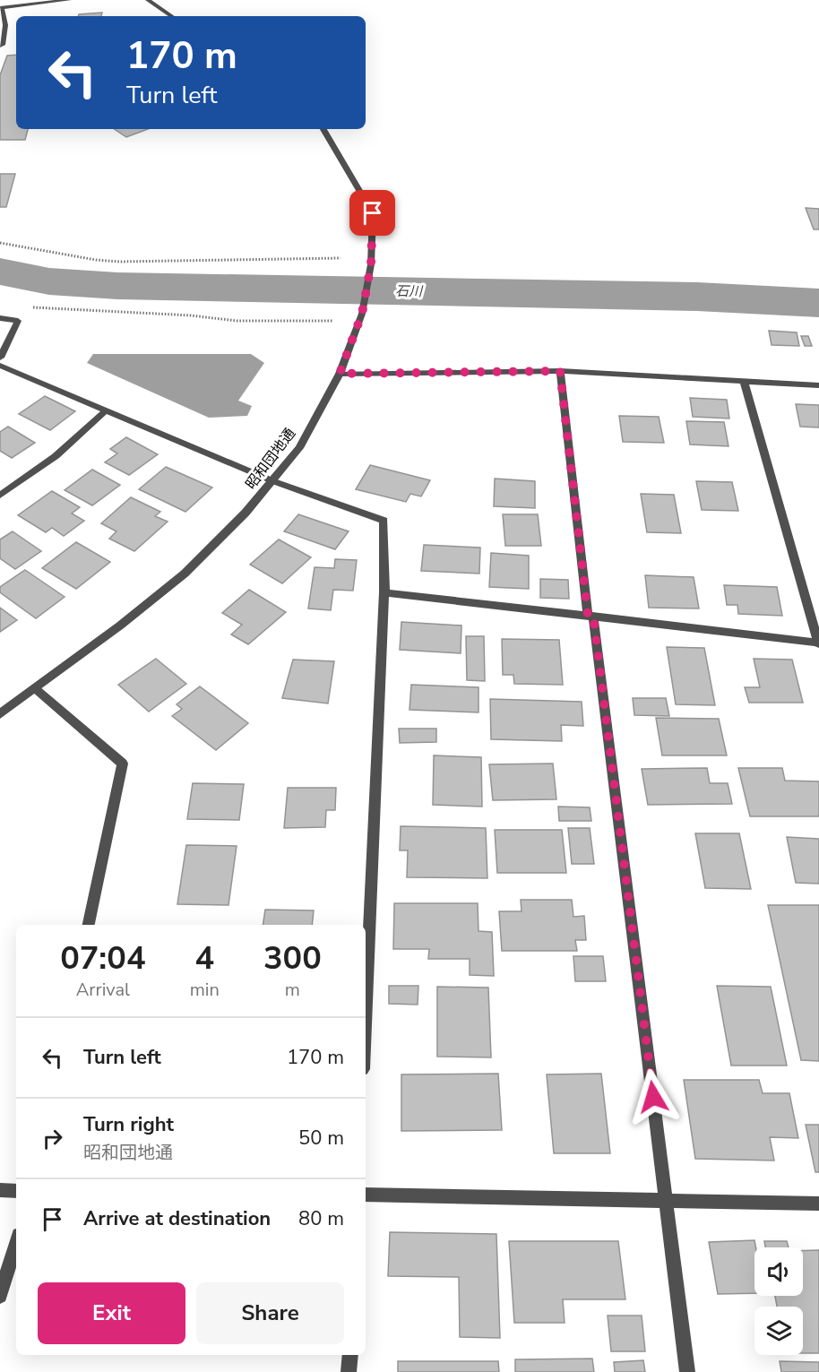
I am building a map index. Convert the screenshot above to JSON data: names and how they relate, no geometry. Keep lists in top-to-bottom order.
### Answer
{
  "streets": {
    "street": ["昭和団地通"]
  },
  "water": ["石川"],
  "page": {
    "turn": ["170 m", "Turn left"],
    "eta": [
      "07:04",
      "Arrival",
      "4",
      "min",
      "300",
      "m"
    ],
    "list": [
      {
        "name": "Turn left",
        "value": "170 m"
      },
      {
        "name": "Turn right",
        "note": "昭和団地通",
        "value": "50 m"
      },
      {
        "name": "Arrive at destination",
        "value": "80 m"
      }
    ],
    "buttons": ["Exit", "Share"]
  }
}
